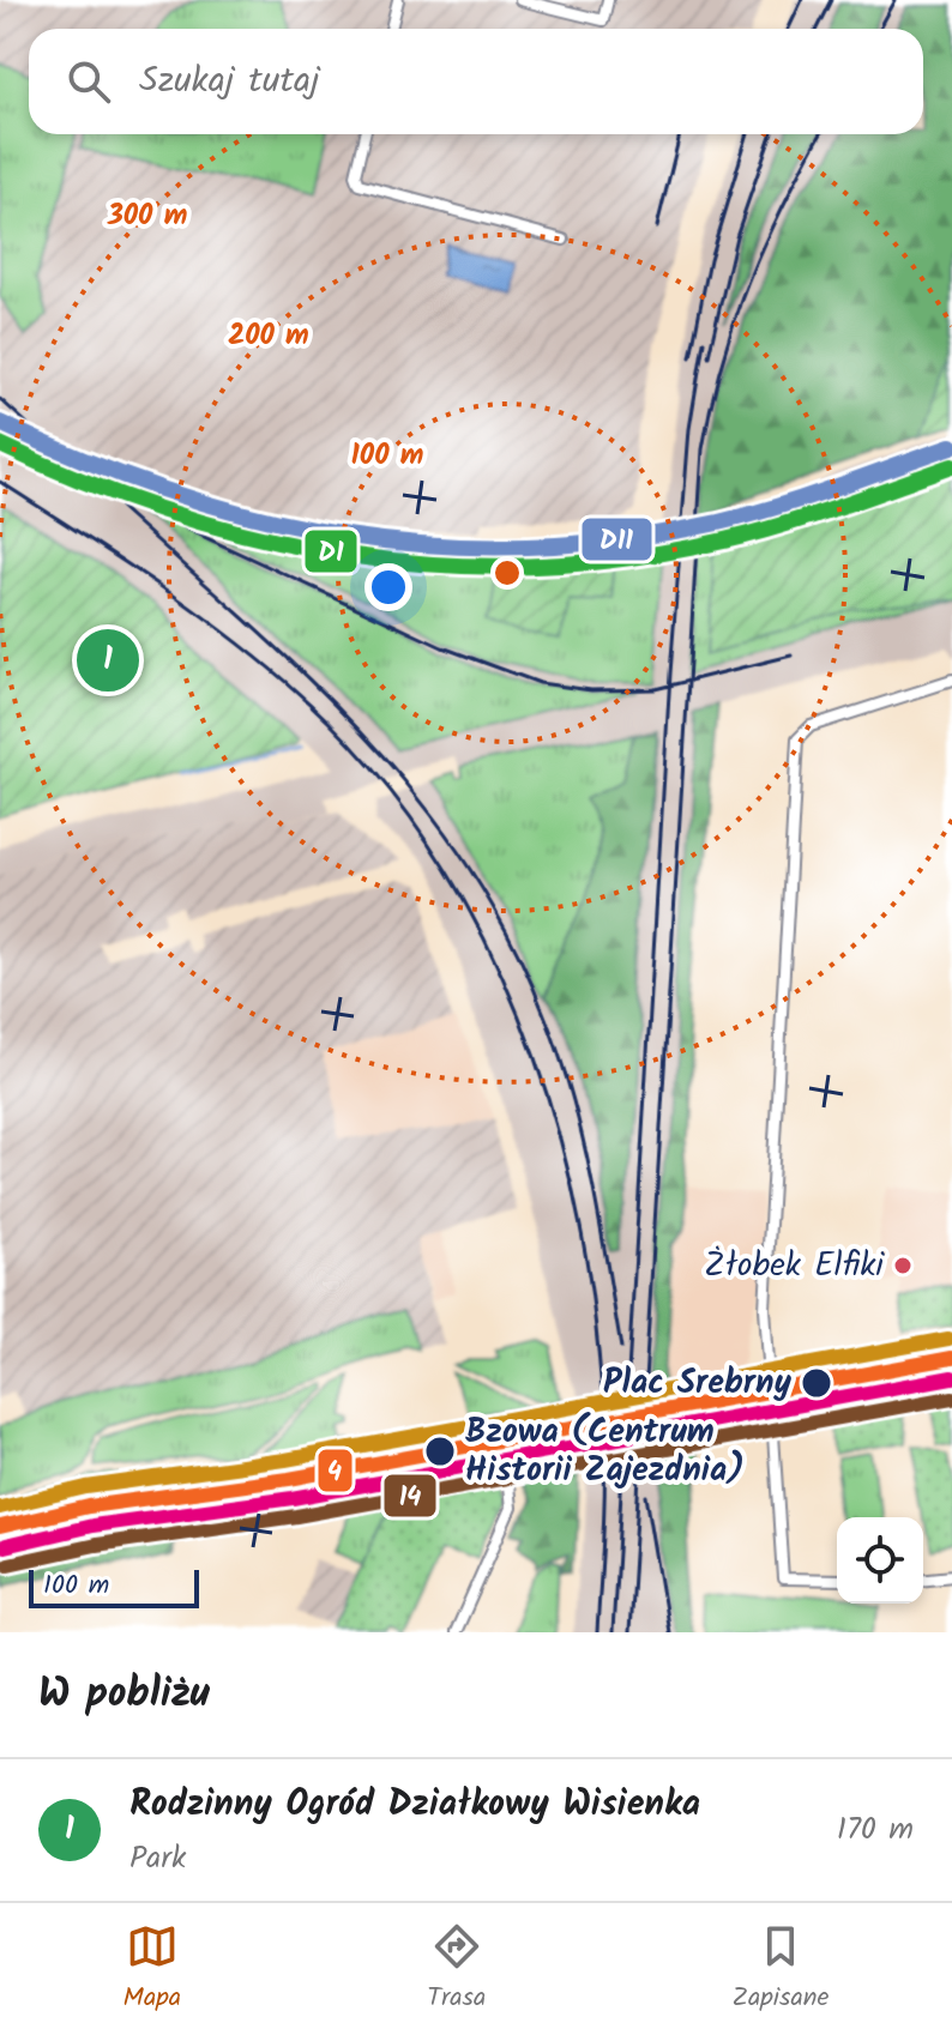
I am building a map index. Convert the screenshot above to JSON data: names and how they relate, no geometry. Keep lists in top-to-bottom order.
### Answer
{
  "places": ["Żłobek Elfiki", "Plac Srebrny", "Bzowa (Centrum Historii Zajezdnia)"],
  "lines": [
    "transit line D11",
    "transit line D1",
    "transit line 4",
    "transit line 14"
  ],
  "scale_bar": "100 m",
  "page": {
    "search": "Szukaj tutaj",
    "pins": "1",
    "scale": "100 m",
    "heading": "W pobliżu",
    "list": [
      {
        "mark": "1",
        "name": "Rodzinny Ogród Działkowy Wisienka",
        "note": "Park",
        "value": "170 m"
      }
    ],
    "nav": ["Mapa", "Trasa", "Zapisane"]
  },
  "rings": ["300 m", "200 m", "100 m"]
}
